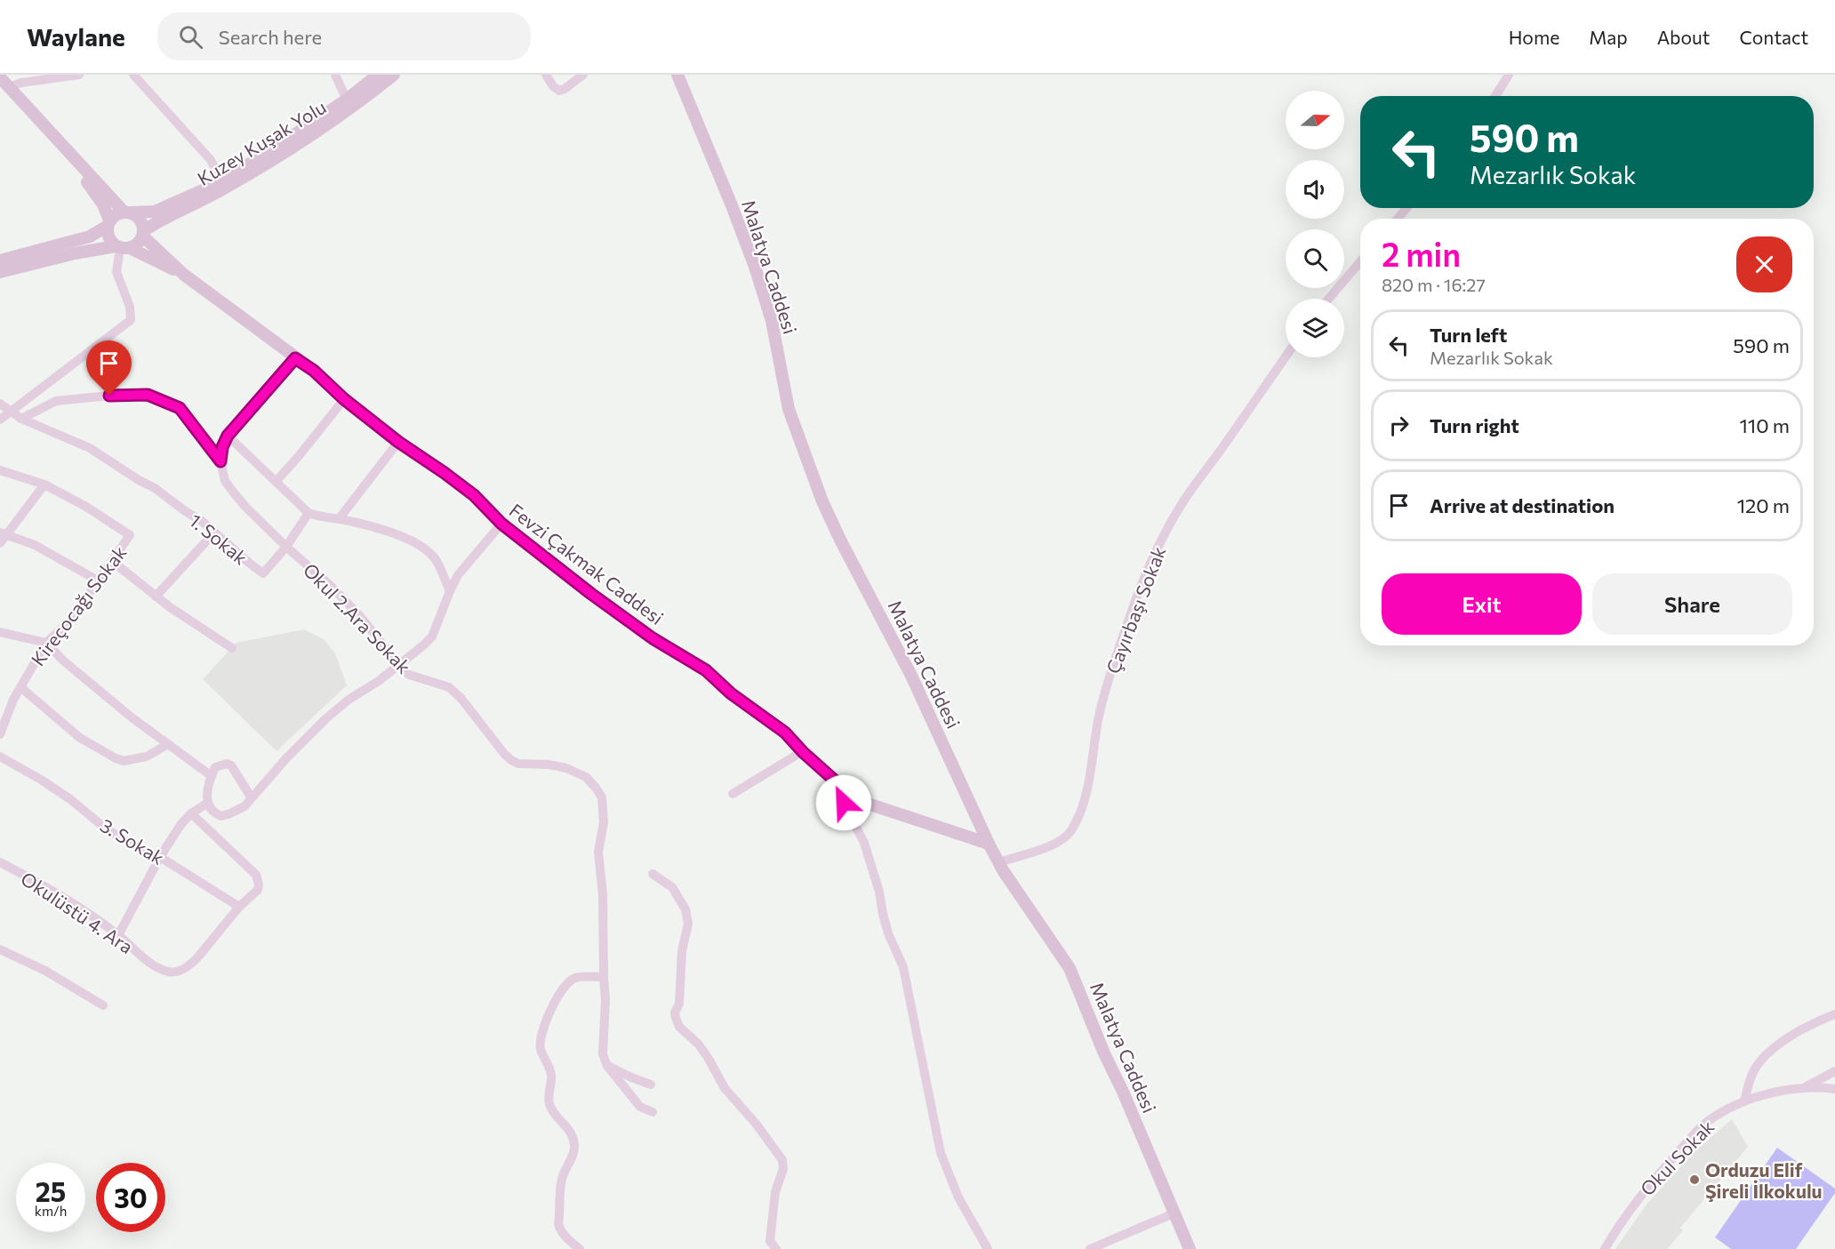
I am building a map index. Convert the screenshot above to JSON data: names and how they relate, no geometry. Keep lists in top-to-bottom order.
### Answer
{
  "streets": {
    "street": [
      "Kuzey Kuşak Yolu",
      "Malatya Caddesi",
      "1. Sokak",
      "Fevzi Çakmak Caddesi",
      "Kireçocağı Sokak",
      "Çayırbaşı Sokak",
      "Okul 2.Ara Sokak",
      "3. Sokak",
      "Okulüstü 4. Ara",
      "Okul Sokak"
    ]
  },
  "crossings": [
    ["Malatya Caddesi", "Fevzi Çakmak Caddesi"],
    ["Malatya Caddesi", "Çayırbaşı Sokak"],
    ["1. Sokak", "Okul 2.Ara Sokak"],
    ["3. Sokak", "Okulüstü 4. Ara"]
  ],
  "places": ["Orduzu Elif Şireli İlkokulu"],
  "north": "right",
  "page": {
    "header": "Waylane",
    "search": "Search here",
    "nav": [
      "Home",
      "Map",
      "About",
      "Contact"
    ],
    "turn": ["590 m", "Mezarlık Sokak"],
    "heading": ["2 min", "820 m · 16:27"],
    "list": [
      {
        "name": "Turn left",
        "note": "Mezarlık Sokak",
        "value": "590 m"
      },
      {
        "name": "Turn right",
        "value": "110 m"
      },
      {
        "name": "Arrive at destination",
        "value": "120 m"
      }
    ],
    "buttons": ["Exit", "Share"],
    "speed": "25 km/h",
    "limit": "30"
  }
}
